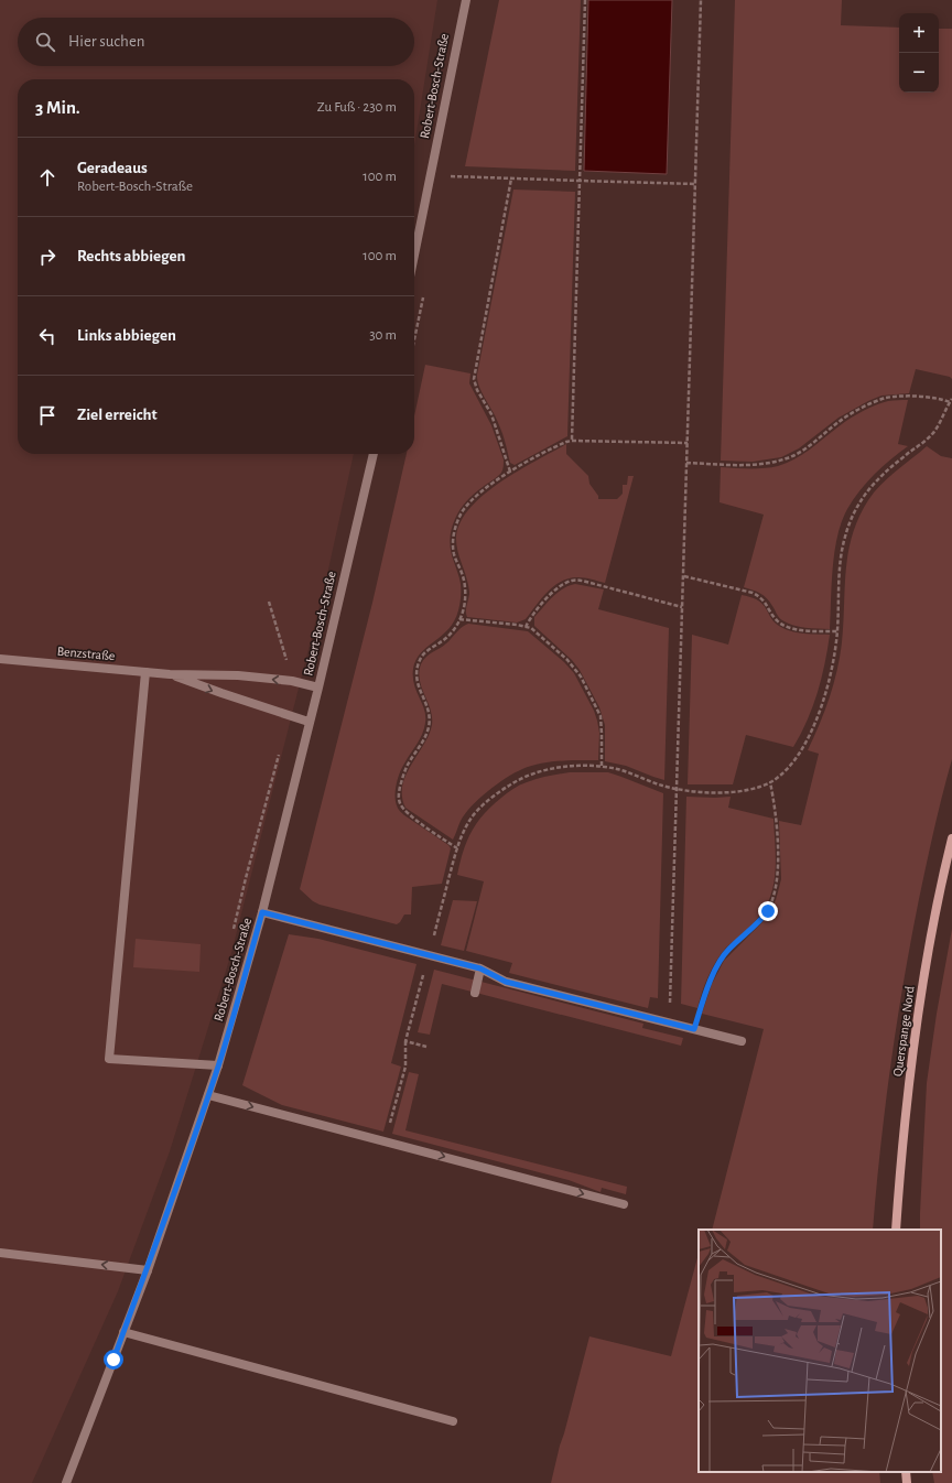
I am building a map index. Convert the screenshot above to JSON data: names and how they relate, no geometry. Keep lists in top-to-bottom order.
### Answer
{
  "streets": {
    "main road": ["Querspange Nord"],
    "street": ["Robert-Bosch-Straße", "Benzstraße"]
  },
  "crossings": [
    ["Robert-Bosch-Straße", "Benzstraße"]
  ],
  "page": {
    "map_buttons": ["+", "−"],
    "search": "Hier suchen",
    "heading": ["3 Min.", "Zu Fuß · 230 m"],
    "list": [
      ["Geradeaus", "Robert-Bosch-Straße", "100 m"],
      ["Rechts abbiegen", "100 m"],
      ["Links abbiegen", "30 m"],
      "Ziel erreicht"
    ]
  }
}
